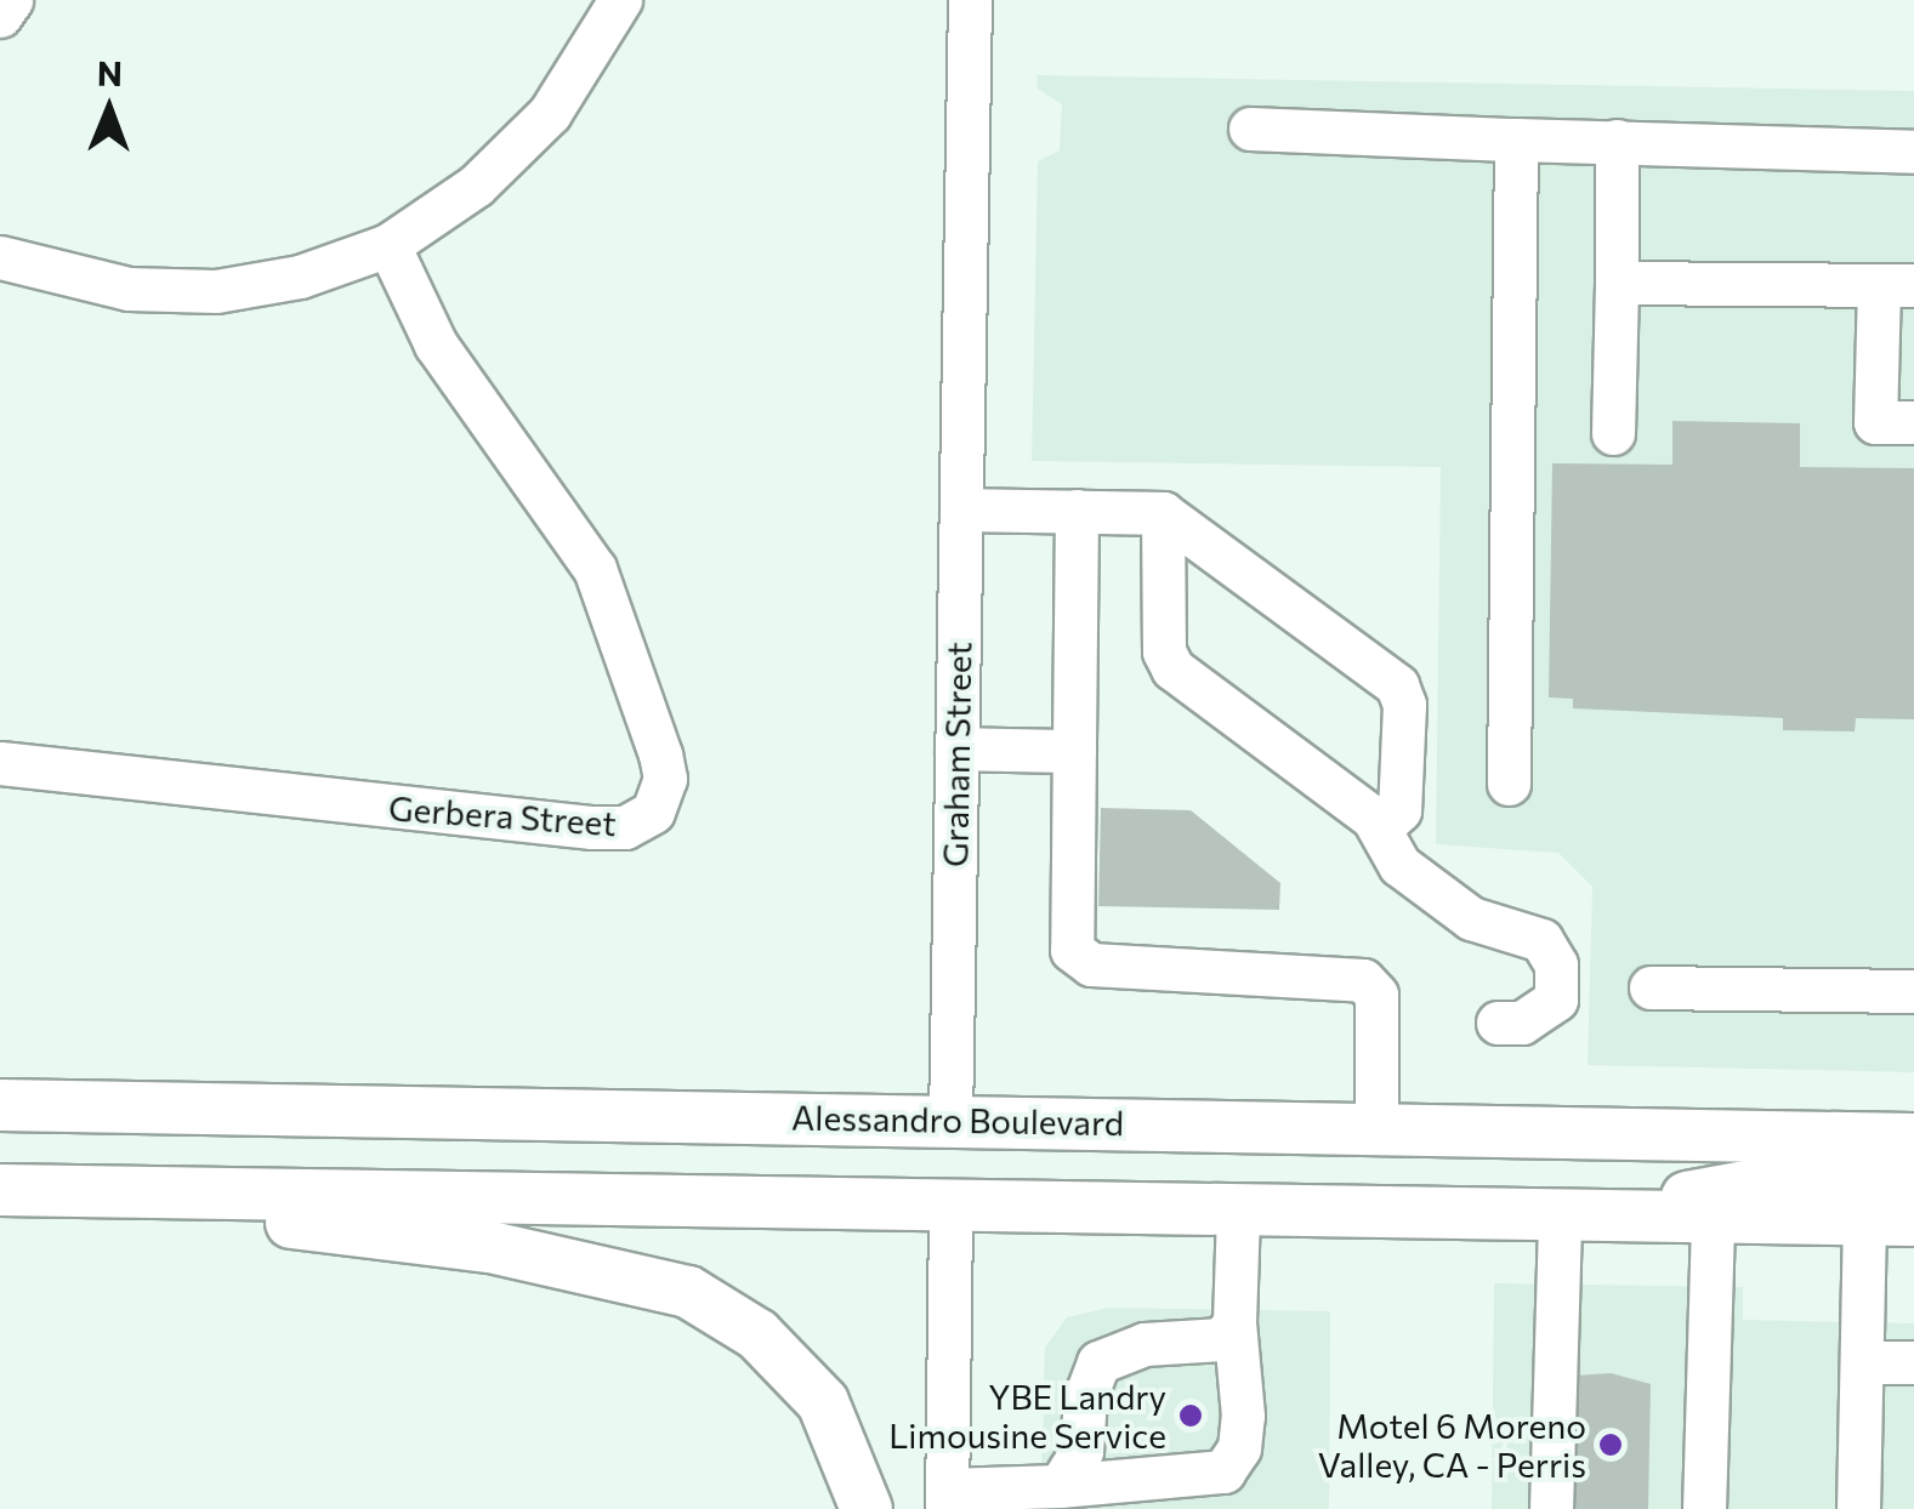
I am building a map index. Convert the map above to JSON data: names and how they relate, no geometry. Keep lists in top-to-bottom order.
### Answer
{
  "streets": {
    "main road": ["Graham Street", "Alessandro Boulevard"],
    "street": ["Gerbera Street"]
  },
  "crossings": [
    ["Graham Street", "Alessandro Boulevard"]
  ],
  "places": ["YBE Landry Limousine Service", "Motel 6 Moreno Valley, CA - Perris"],
  "north": "top"
}
